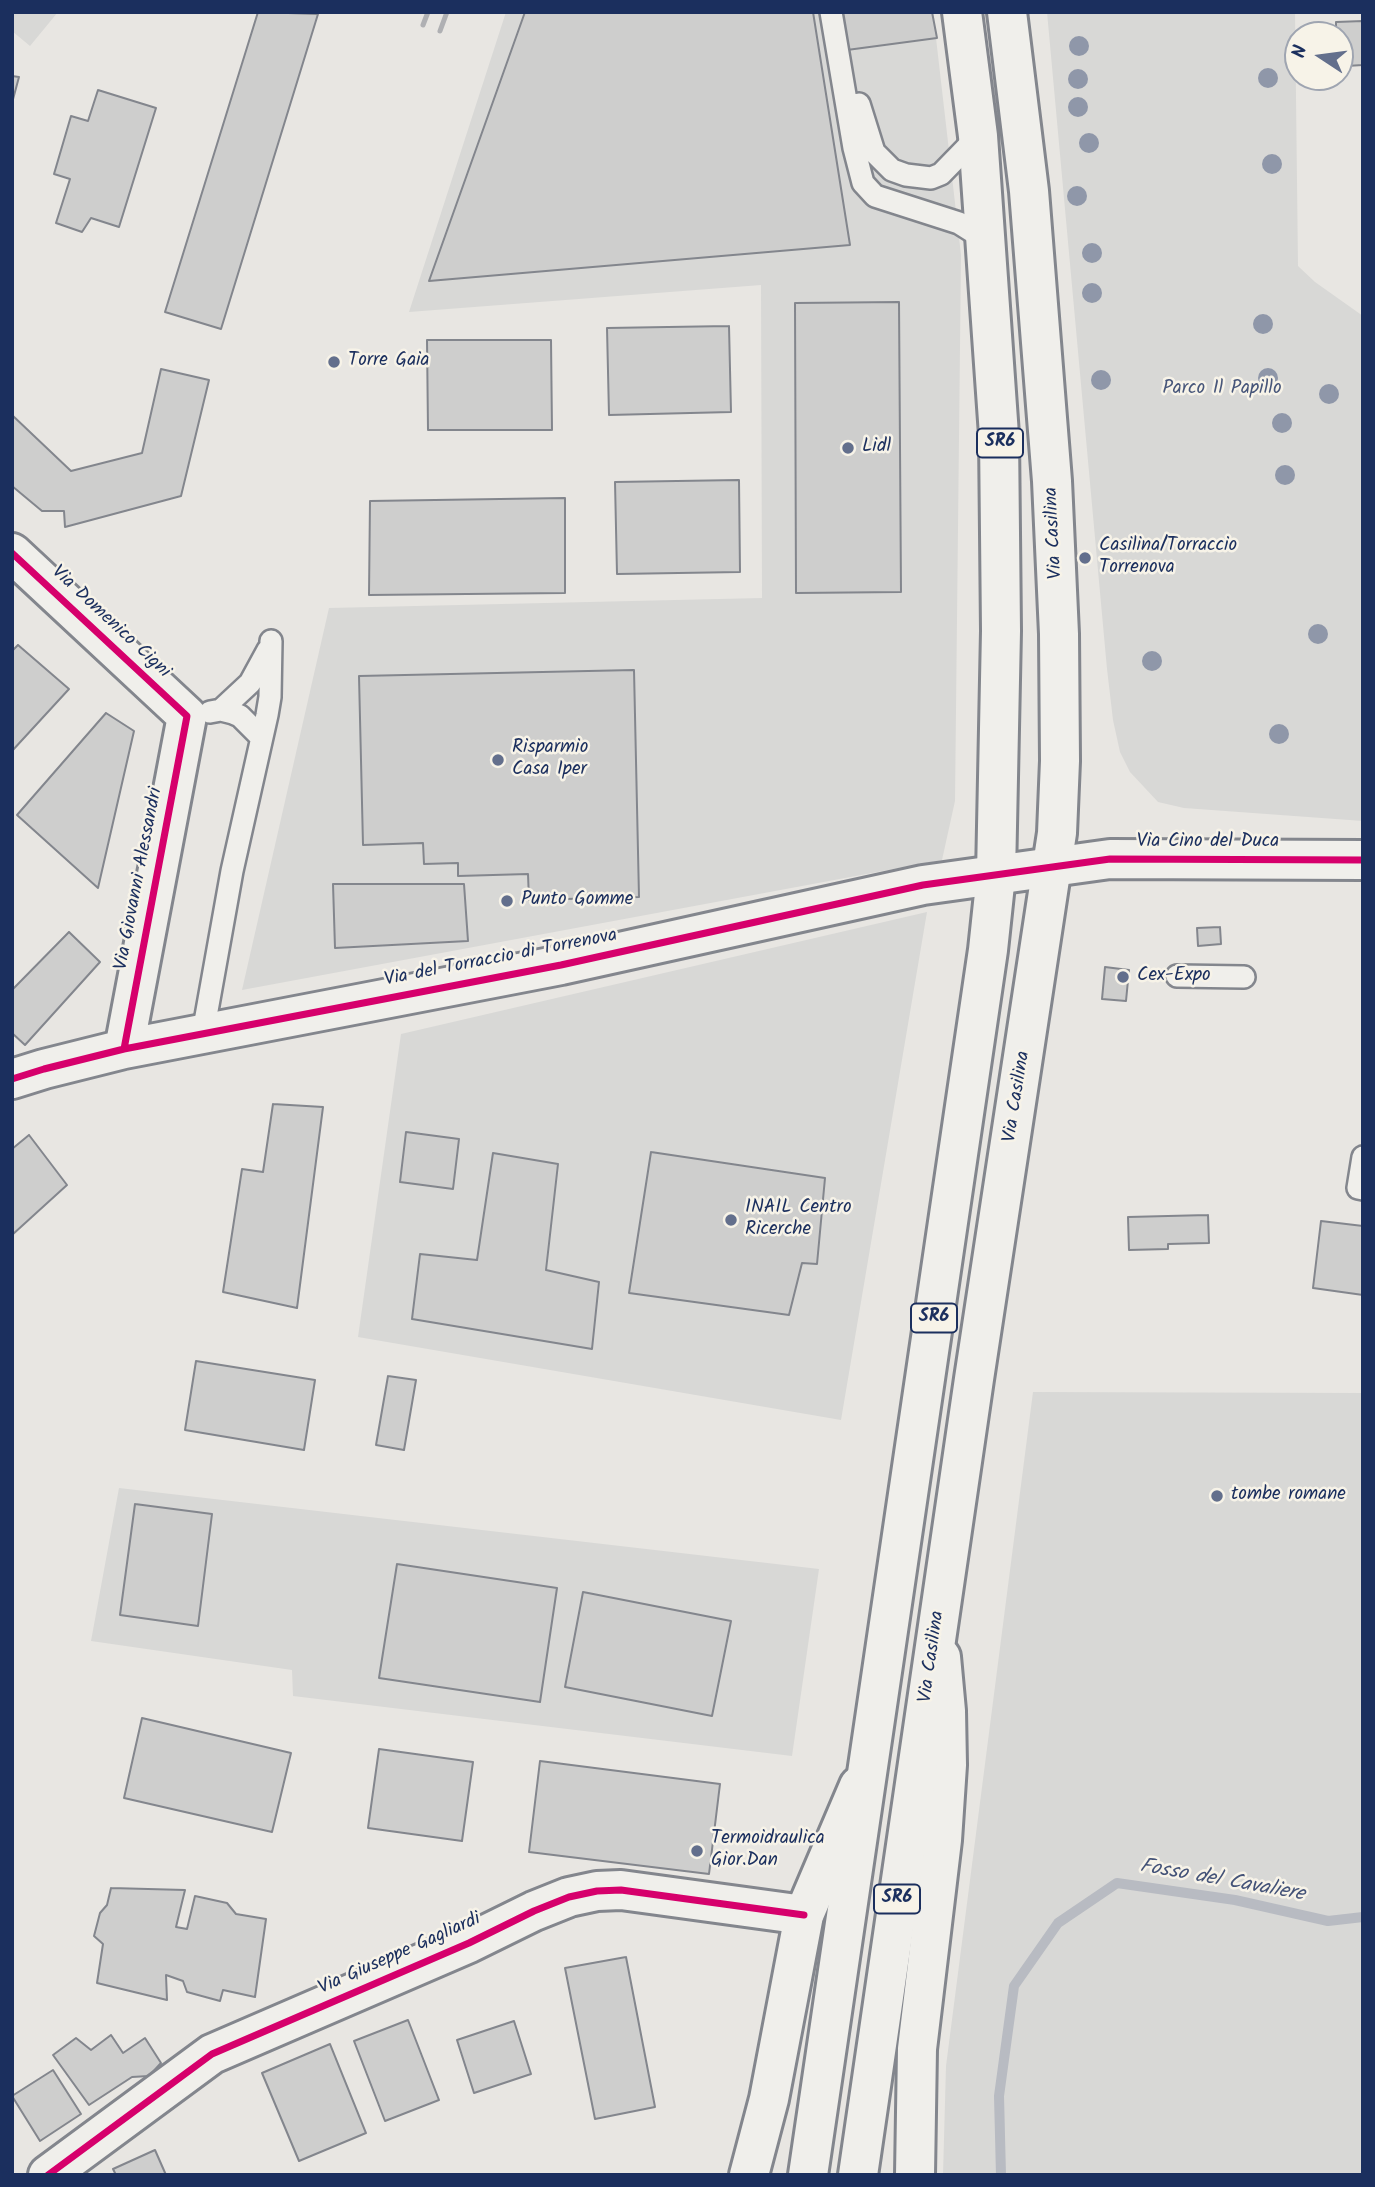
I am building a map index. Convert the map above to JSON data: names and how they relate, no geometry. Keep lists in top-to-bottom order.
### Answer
{
  "streets": {
    "main road": [
      "SR6",
      "Via Casilina",
      "Via Domenico Cigni",
      "Via Cino del Duca",
      "Via Giovanni Alessandri",
      "Via del Torraccio di Torrenova",
      "Via Giuseppe Gagliardi"
    ]
  },
  "crossings": [
    ["SR6", "Via Cino del Duca"],
    ["SR6", "Via del Torraccio di Torrenova"],
    ["Via Casilina", "Via Cino del Duca"],
    ["Via Domenico Cigni", "Via Giovanni Alessandri"],
    ["Via Cino del Duca", "Via del Torraccio di Torrenova"],
    ["Via Giovanni Alessandri", "Via del Torraccio di Torrenova"]
  ],
  "water": ["Fosso del Cavaliere"],
  "parks": ["Parco Il Papillo"],
  "places": [
    "Torre Gaia",
    "Lidl",
    "Casilina/Torraccio Torrenova",
    "Risparmio Casa Iper",
    "Punto Gomme",
    "Cex-Expo",
    "INAIL Centro Ricerche",
    "tombe romane",
    "Termoidraulica Gior.Dan"
  ],
  "north": "left"
}
